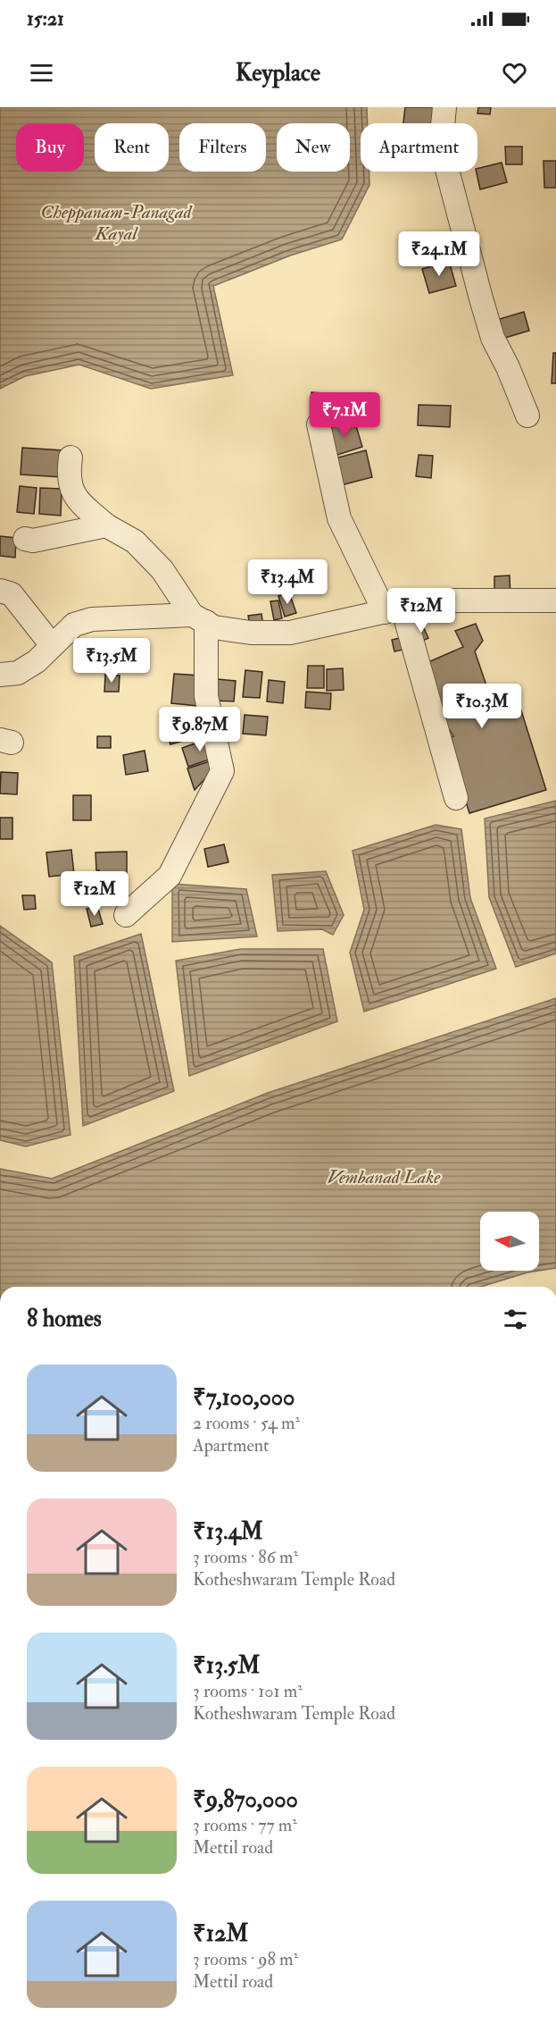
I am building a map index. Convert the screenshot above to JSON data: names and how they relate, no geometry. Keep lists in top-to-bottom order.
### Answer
{
  "water": ["Cheppanam-Panagad Kayal", "Vembanad Lake"],
  "north": "left",
  "page": {
    "status": "15:21",
    "header": "Keyplace",
    "chip": [
      "Buy",
      "Rent",
      "Filters",
      "New",
      "Apartment"
    ],
    "price": [
      "₹24.1M",
      "₹7.1M",
      "₹13.4M",
      "₹12M",
      "₹13.5M",
      "₹10.3M",
      "₹9.87M",
      "₹12M"
    ],
    "heading": "8 homes",
    "list": [
      {
        "name": "₹7,100,000",
        "note": "2 rooms · 54 m² · Apartment"
      },
      {
        "name": "₹13.4M",
        "note": "3 rooms · 86 m² · Kotheshwaram Temple Road"
      },
      {
        "name": "₹13.5M",
        "note": "3 rooms · 101 m² · Kotheshwaram Temple Road"
      },
      {
        "name": "₹9,870,000",
        "note": "3 rooms · 77 m² · Mettil road"
      },
      {
        "name": "₹12M",
        "note": "3 rooms · 98 m² · Mettil road"
      }
    ]
  }
}
